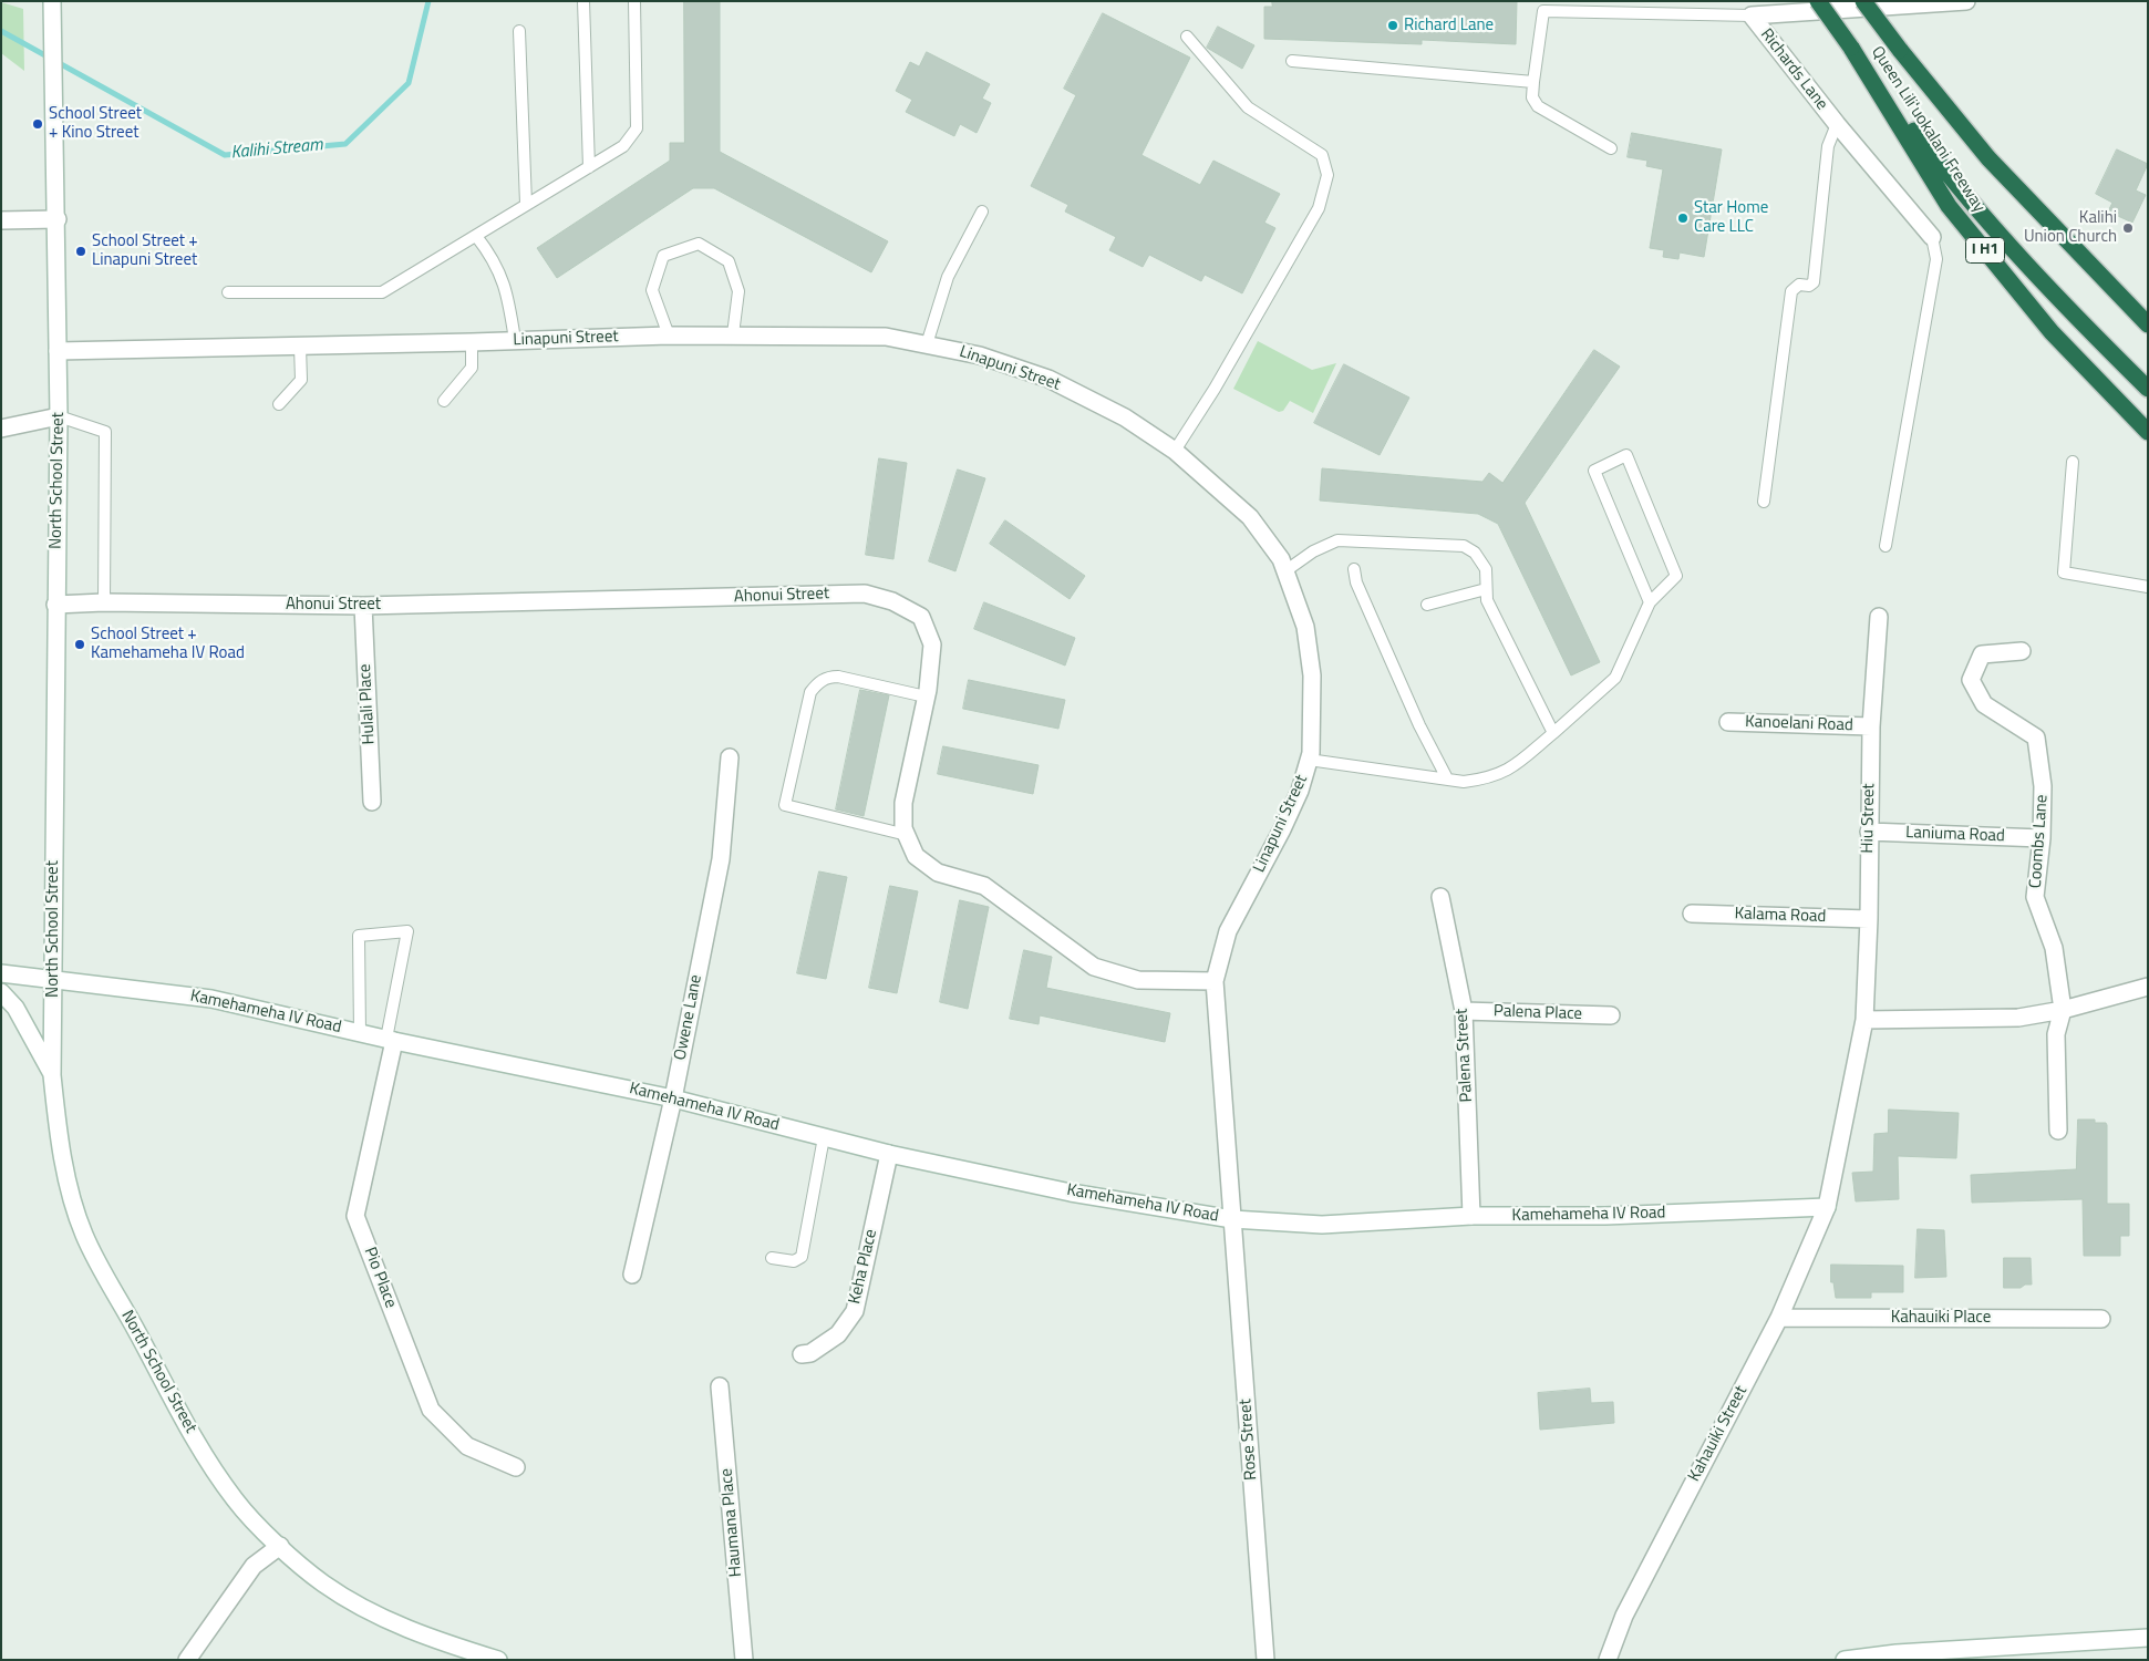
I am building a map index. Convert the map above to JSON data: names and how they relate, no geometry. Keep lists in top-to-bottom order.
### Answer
{
  "streets": {
    "highway": ["Queen Liliʻuokalani Freeway", "I H1"],
    "street": [
      "Richards Lane",
      "Linapuni Street",
      "North School Street",
      "Ahonui Street",
      "Hulali Place",
      "Kanoelani Road",
      "Hiu Street",
      "Laniuma Road",
      "Coombs Lane",
      "Kalama Road",
      "Kamehameha IV Road",
      "Palena Place",
      "Owene Lane",
      "Palena Street",
      "Keha Place",
      "Pio Place",
      "Kahauiki Place",
      "Kahauiki Street",
      "Rose Street",
      "Haumana Place"
    ]
  },
  "crossings": [
    ["Queen Liliʻuokalani Freeway", "I H1"],
    ["Linapuni Street", "North School Street"],
    ["Linapuni Street", "Ahonui Street"],
    ["Linapuni Street", "Kamehameha IV Road"],
    ["Linapuni Street", "Rose Street"],
    ["North School Street", "Ahonui Street"],
    ["North School Street", "Kamehameha IV Road"],
    ["Ahonui Street", "Hulali Place"],
    ["Kanoelani Road", "Hiu Street"],
    ["Hiu Street", "Laniuma Road"],
    ["Hiu Street", "Kalama Road"],
    ["Laniuma Road", "Coombs Lane"],
    ["Kamehameha IV Road", "Owene Lane"],
    ["Kamehameha IV Road", "Palena Street"],
    ["Kamehameha IV Road", "Keha Place"],
    ["Kamehameha IV Road", "Pio Place"],
    ["Kamehameha IV Road", "Kahauiki Street"],
    ["Kamehameha IV Road", "Rose Street"],
    ["Palena Place", "Palena Street"],
    ["Kahauiki Place", "Kahauiki Street"]
  ],
  "water": ["Kalihi Stream"],
  "places": [
    "Richard Lane",
    "School Street + Kino Street",
    "Star Home Care LLC",
    "Kalihi Union Church",
    "School Street + Linapuni Street",
    "School Street + Kamehameha IV Road"
  ]
}
